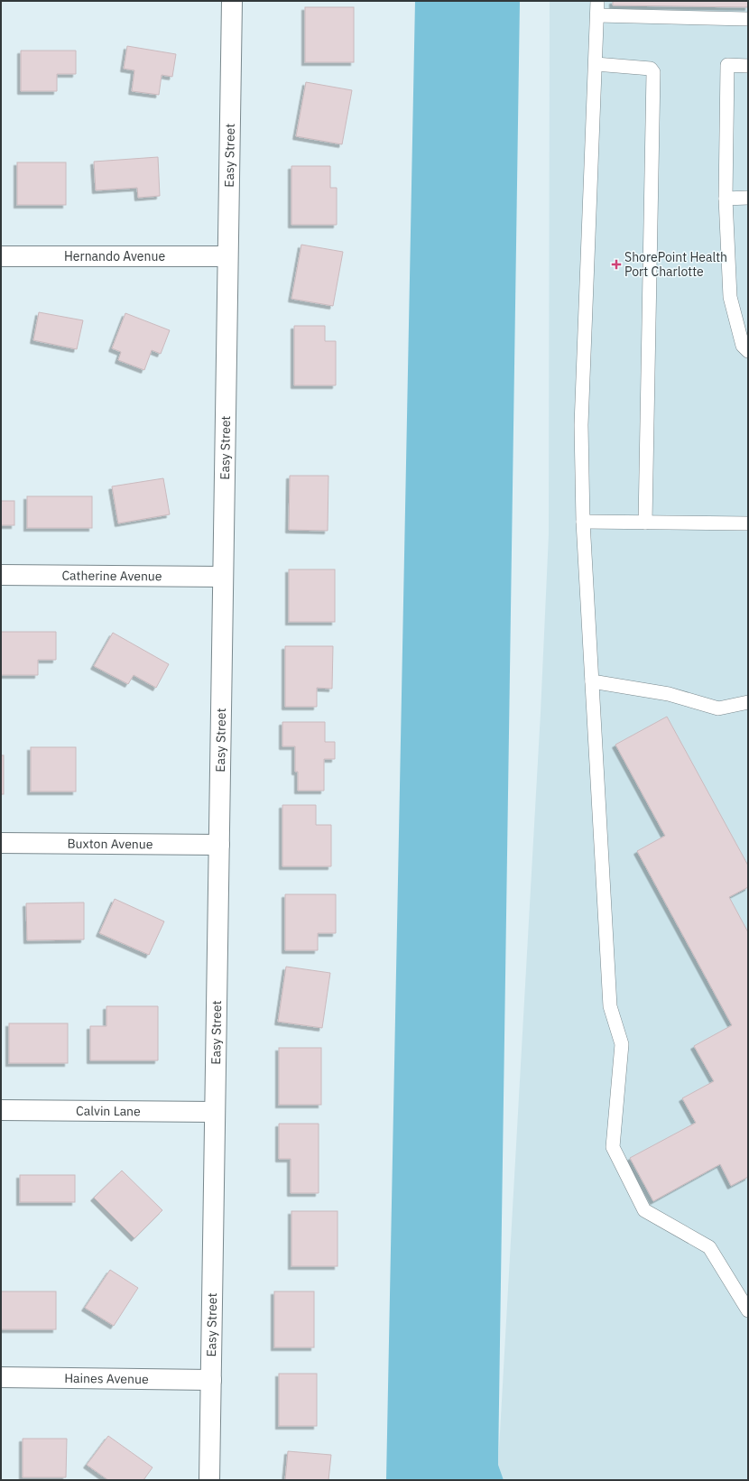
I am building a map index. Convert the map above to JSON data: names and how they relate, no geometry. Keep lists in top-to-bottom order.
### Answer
{
  "streets": {
    "street": [
      "Easy Street",
      "Hernando Avenue",
      "Catherine Avenue",
      "Buxton Avenue",
      "Calvin Lane",
      "Haines Avenue"
    ]
  },
  "crossings": [
    ["Easy Street", "Hernando Avenue"],
    ["Easy Street", "Catherine Avenue"],
    ["Easy Street", "Buxton Avenue"],
    ["Easy Street", "Calvin Lane"],
    ["Easy Street", "Haines Avenue"]
  ],
  "places": {
    "health": ["ShorePoint Health Port Charlotte"]
  }
}
